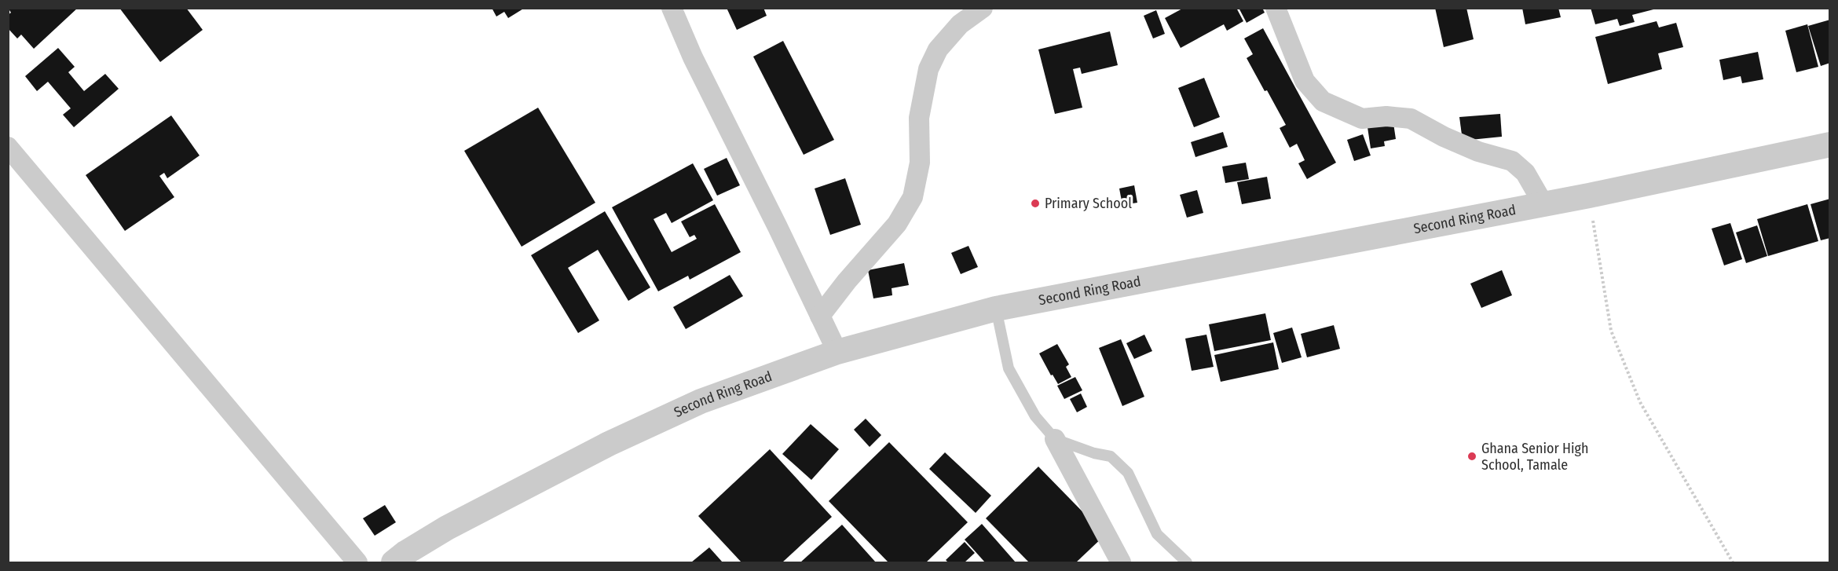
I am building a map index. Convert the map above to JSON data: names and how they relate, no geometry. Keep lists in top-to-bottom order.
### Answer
{
  "streets": {
    "street": ["Second Ring Road"]
  },
  "places": ["Primary School", "Ghana Senior High School, Tamale"]
}
